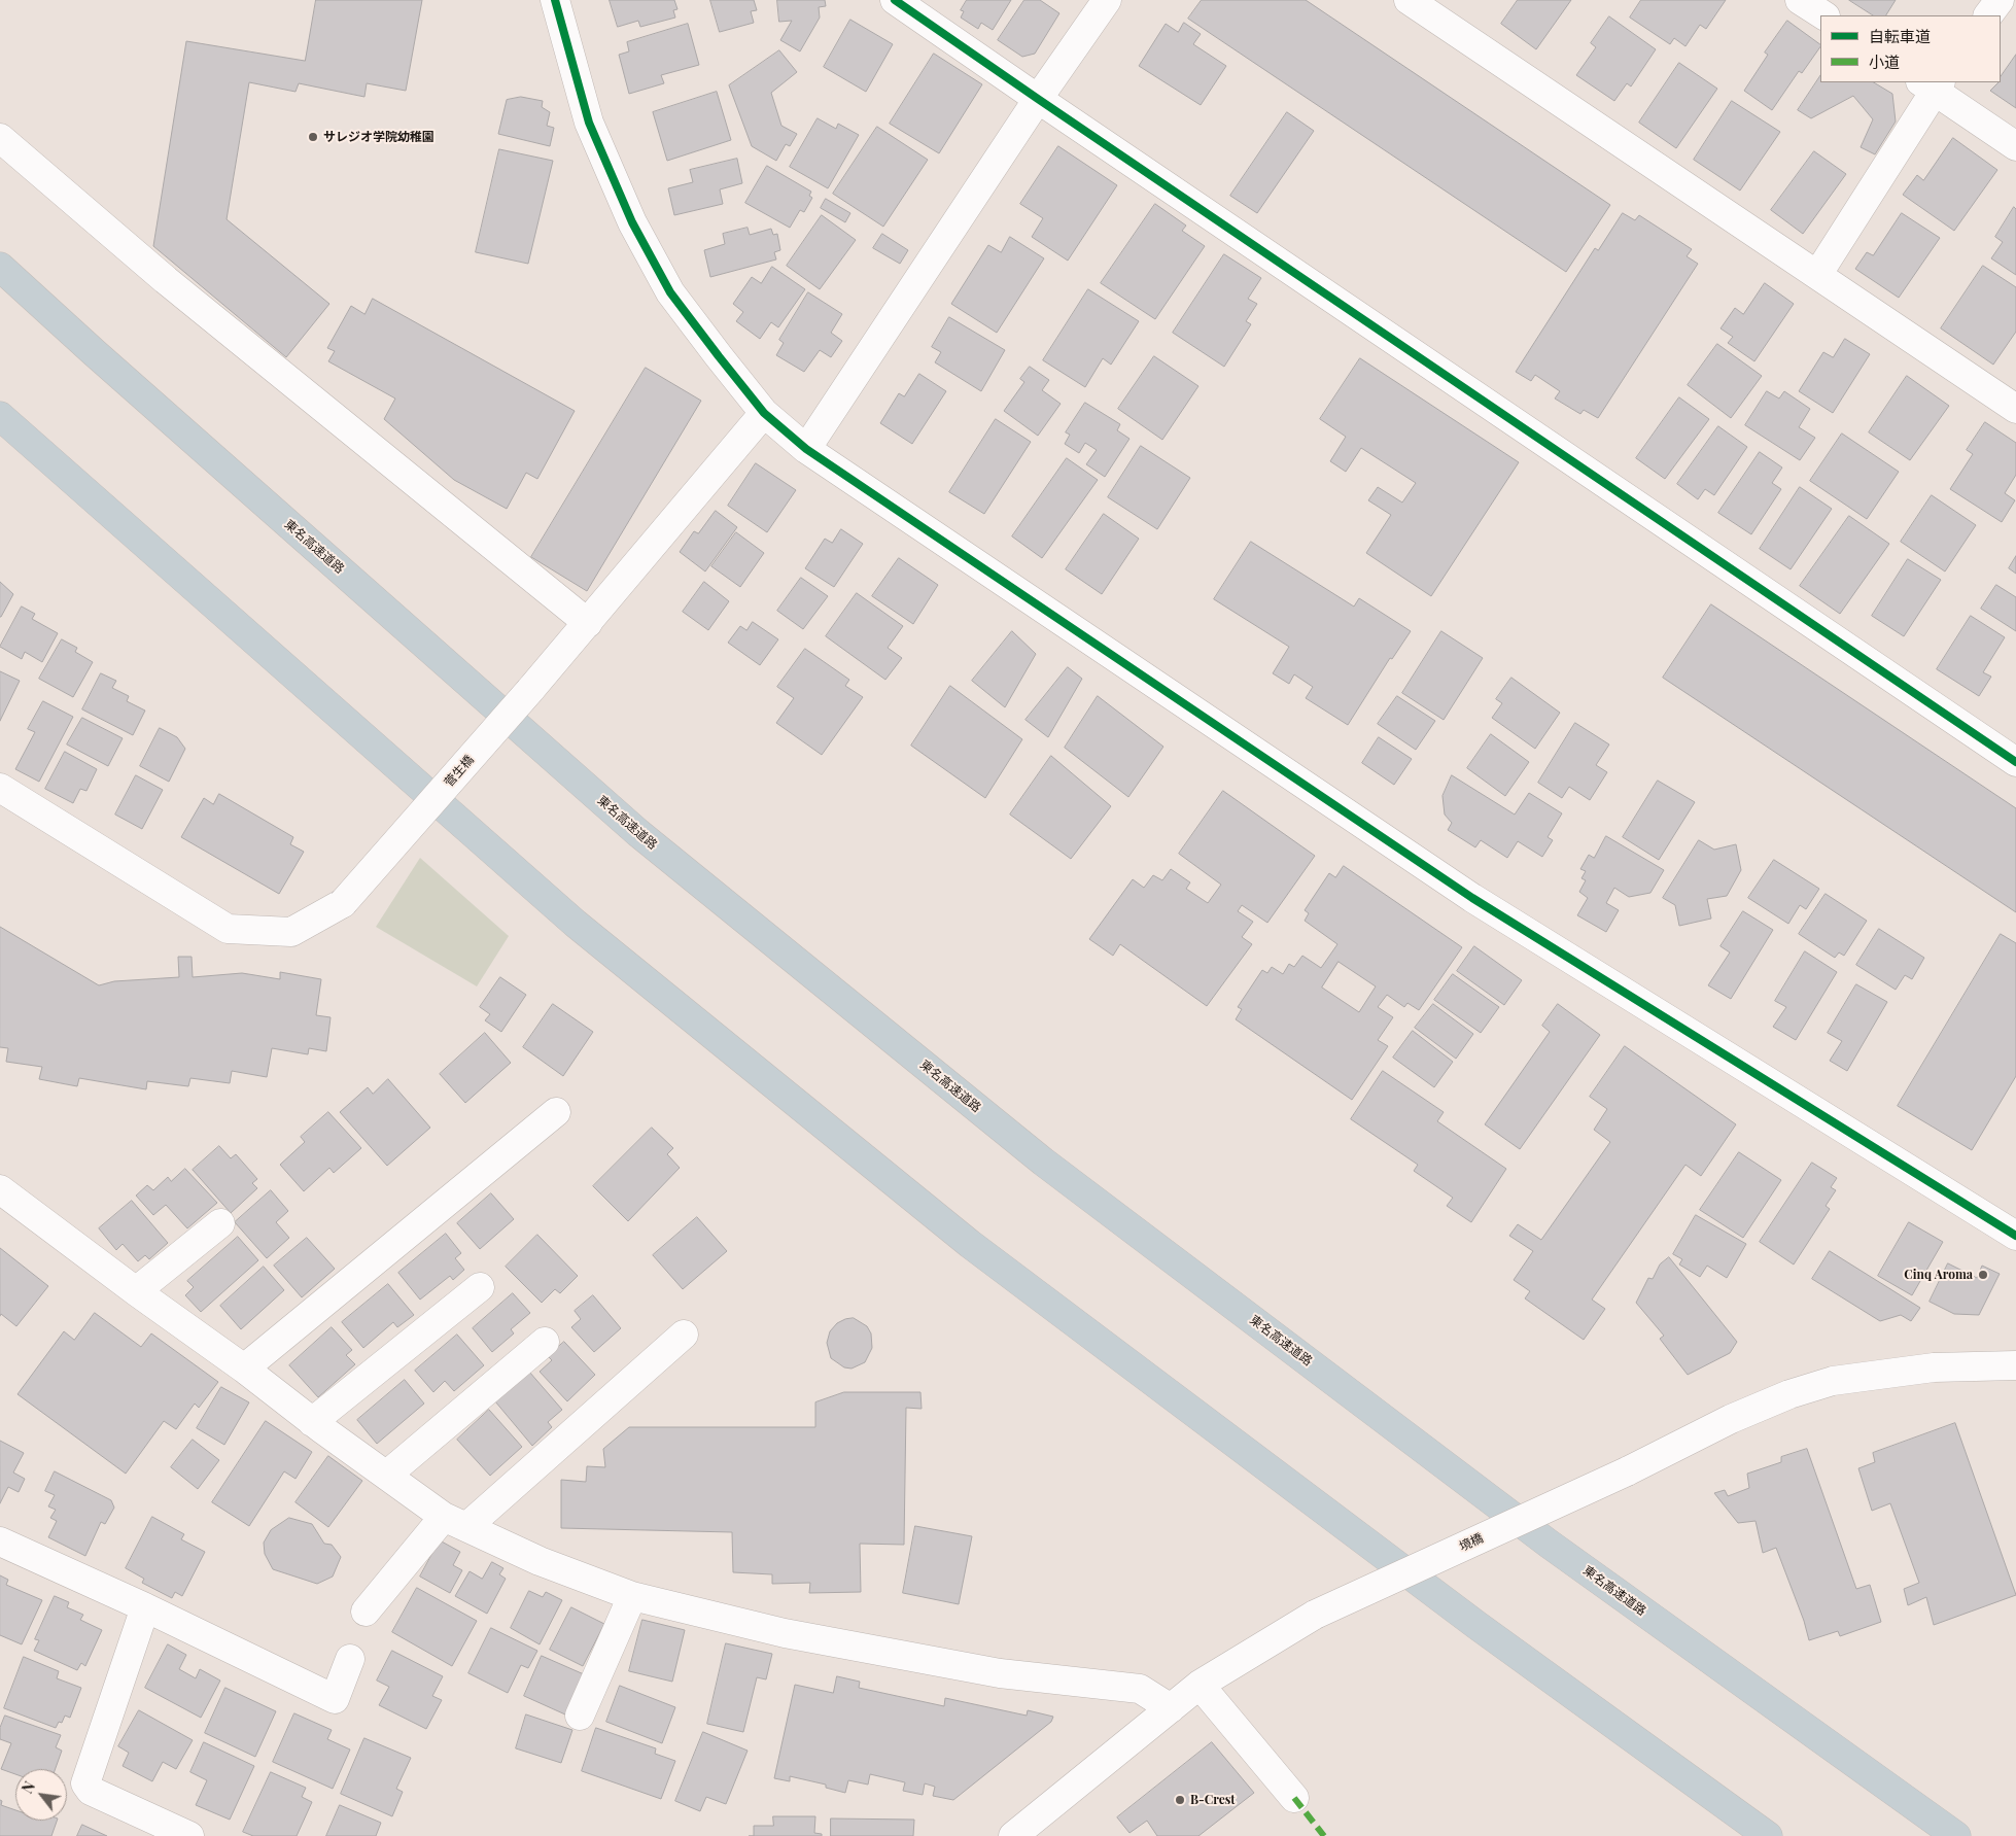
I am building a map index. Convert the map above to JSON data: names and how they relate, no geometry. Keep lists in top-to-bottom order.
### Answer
{
  "streets": {
    "highway": ["東名高速道路"],
    "street": ["菅生橋", "境橋"]
  },
  "places": ["サレジオ学院幼稚園", "Cinq Aroma", "B-Crest"],
  "legend": ["自転車道", "小道"],
  "north": "top left"
}
